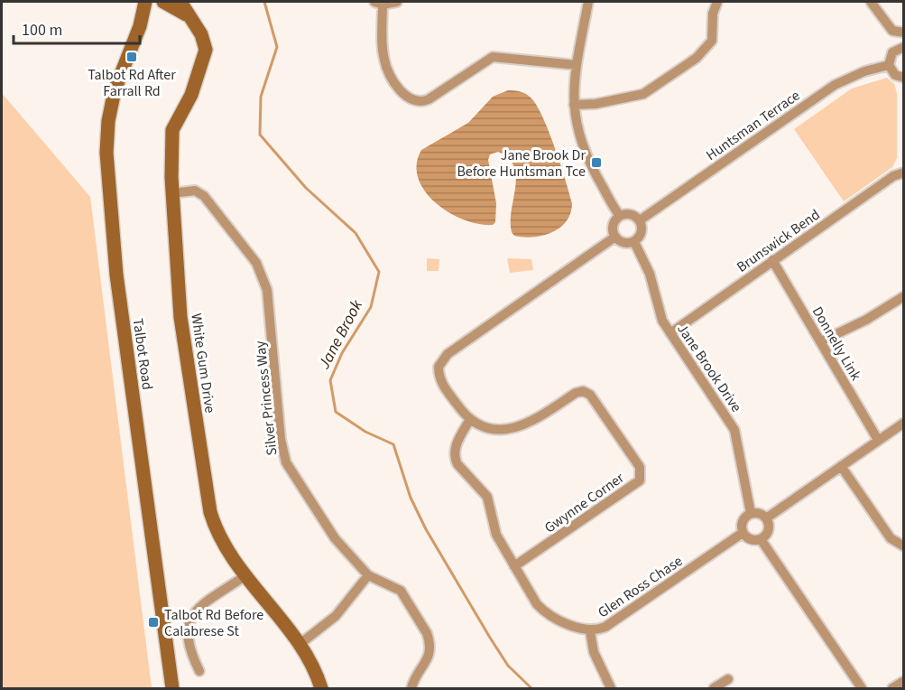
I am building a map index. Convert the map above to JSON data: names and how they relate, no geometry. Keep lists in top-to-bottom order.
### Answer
{
  "streets": {
    "street": [
      "Huntsman Terrace",
      "Brunswick Bend",
      "Donnelly Link",
      "Talbot Road",
      "White Gum Drive",
      "Jane Brook Drive",
      "Silver Princess Way",
      "Gwynne Corner",
      "Glen Ross Chase"
    ]
  },
  "crossings": [
    ["Huntsman Terrace", "Jane Brook Drive"],
    ["Brunswick Bend", "Donnelly Link"],
    ["Brunswick Bend", "Jane Brook Drive"],
    ["White Gum Drive", "Silver Princess Way"],
    ["Jane Brook Drive", "Glen Ross Chase"],
    ["Gwynne Corner", "Glen Ross Chase"]
  ],
  "water": ["Jane Brook"],
  "places": {
    "transit": ["Talbot Rd After Farrall Rd", "Jane Brook Dr Before Huntsman Tce", "Talbot Rd Before Calabrese St"]
  },
  "scale_bar": "100 m"
}
